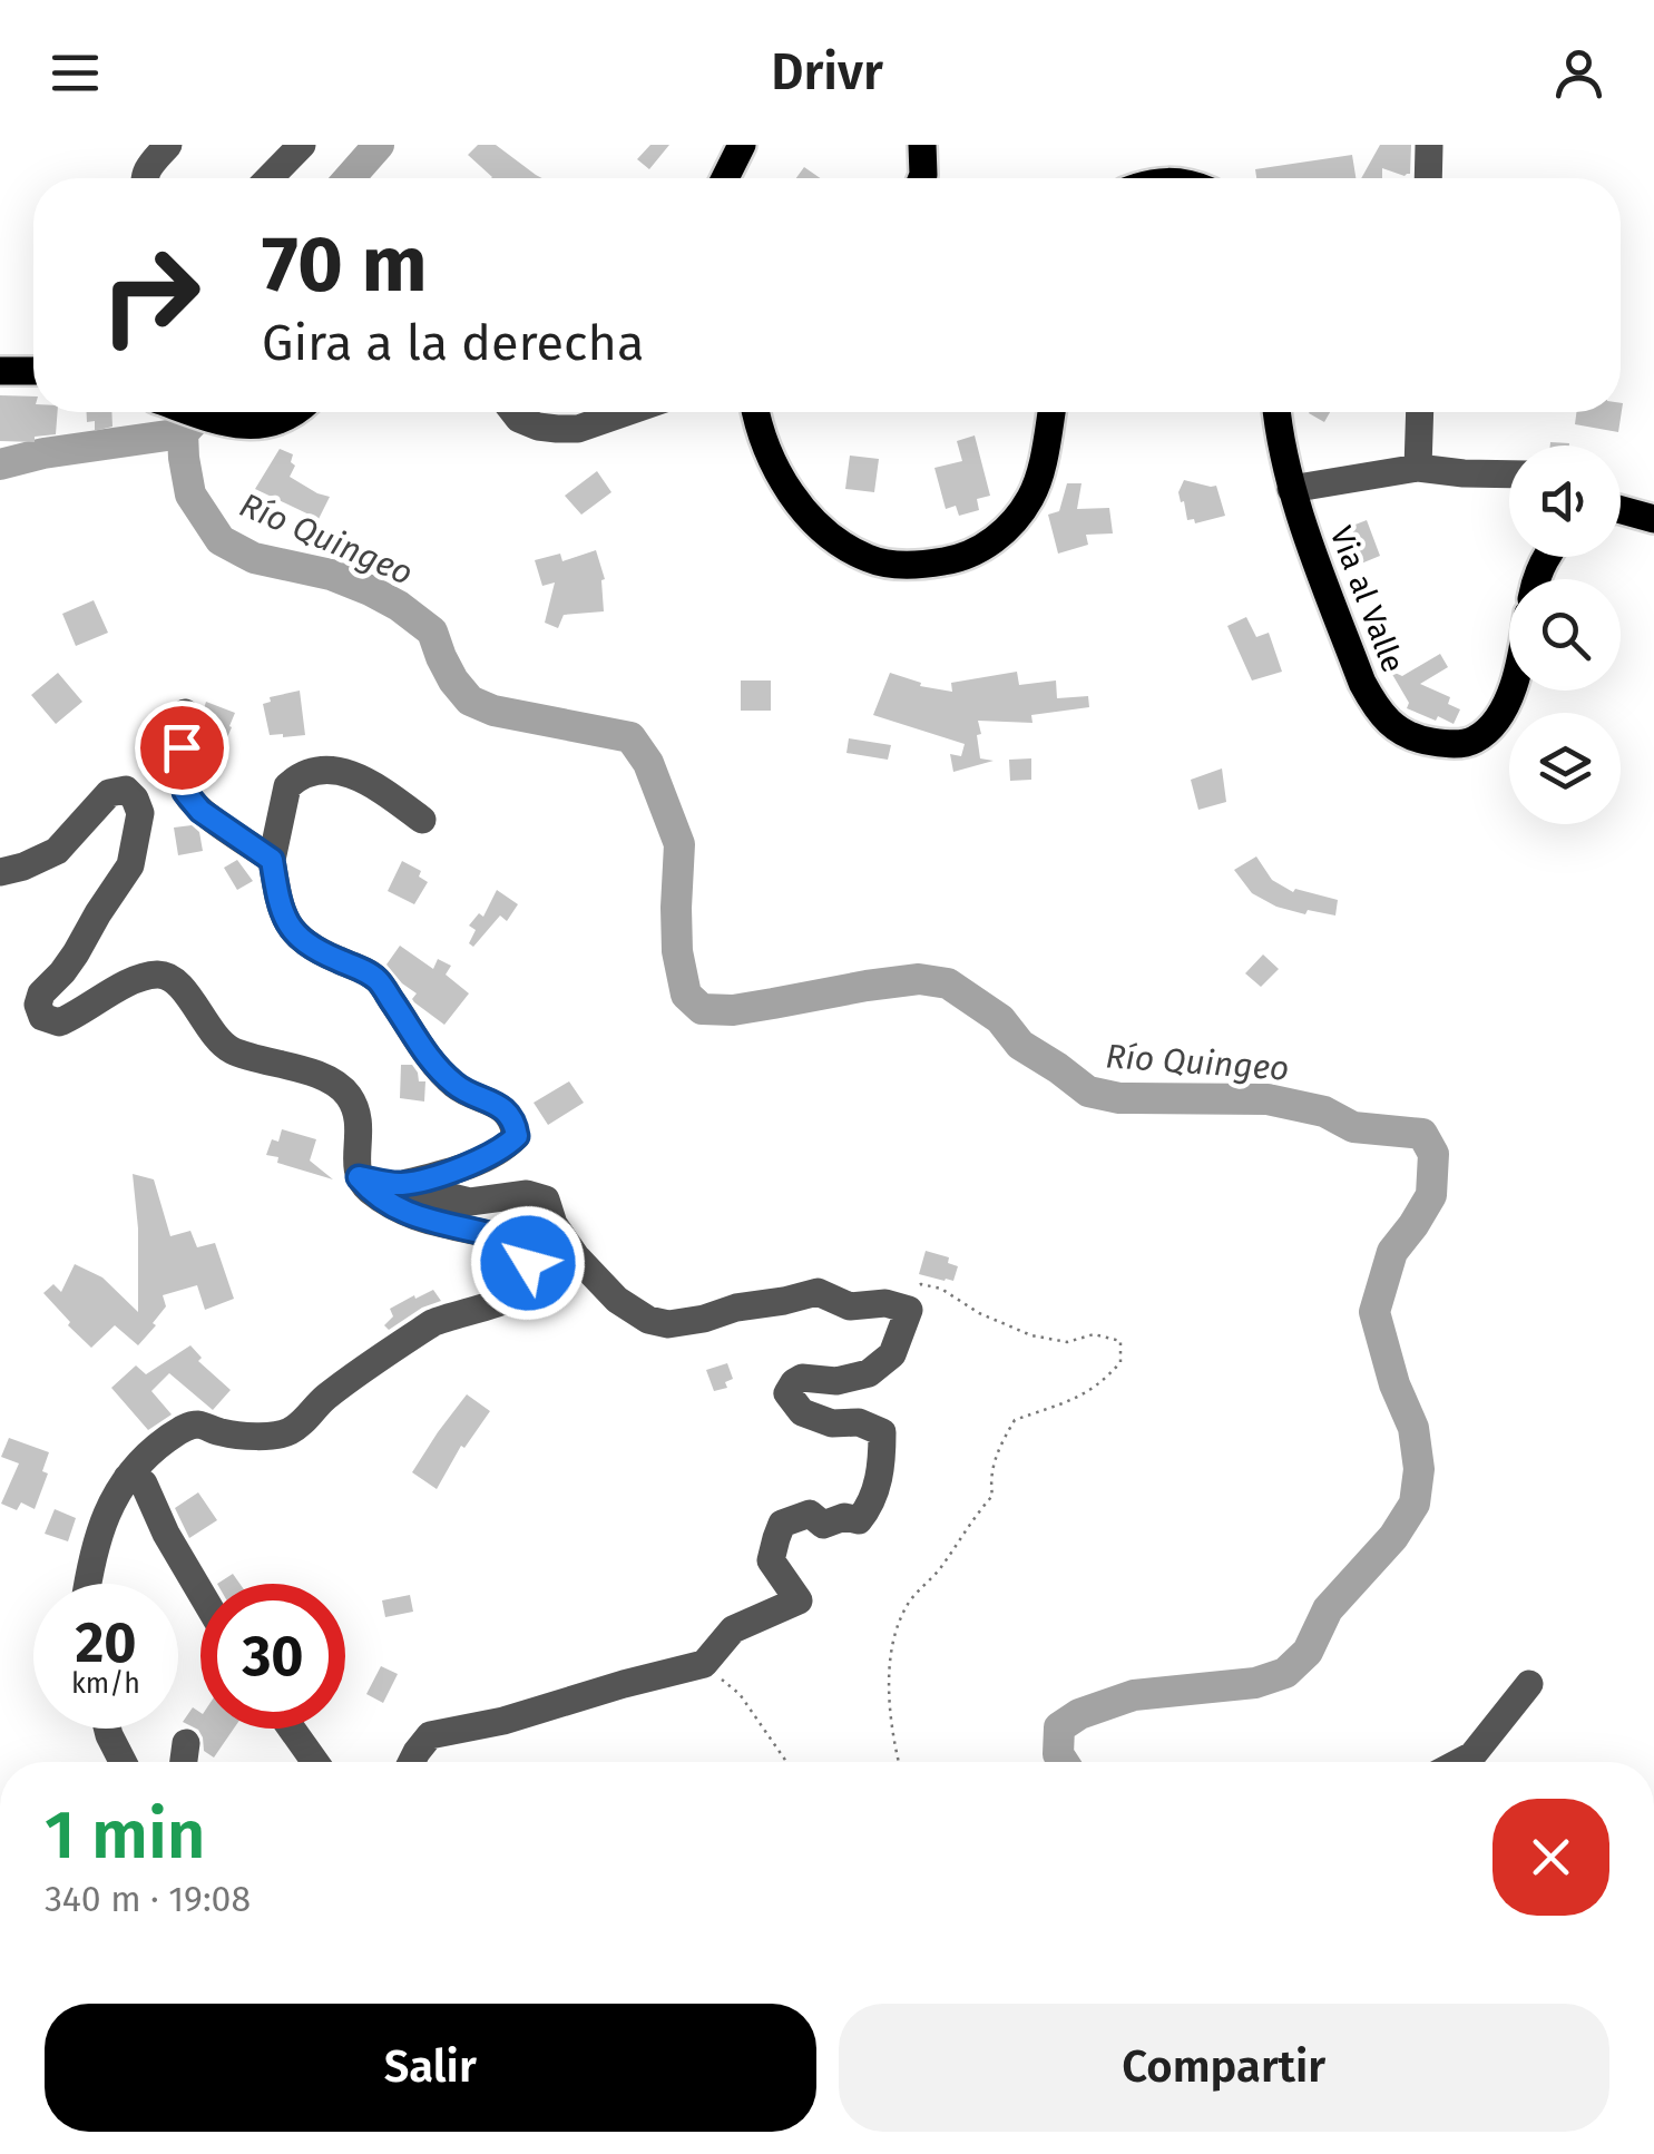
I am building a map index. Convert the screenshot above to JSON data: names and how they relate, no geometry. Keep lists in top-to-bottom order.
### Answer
{
  "streets": {
    "main road": ["Via al Valle"]
  },
  "water": ["Río Quingeo"],
  "page": {
    "header": "Drivr",
    "turn": ["70 m", "Gira a la derecha"],
    "speed": "20 km/h",
    "limit": "30",
    "heading": ["1 min", "340 m · 19:08"],
    "buttons": ["Salir", "Compartir"]
  }
}
